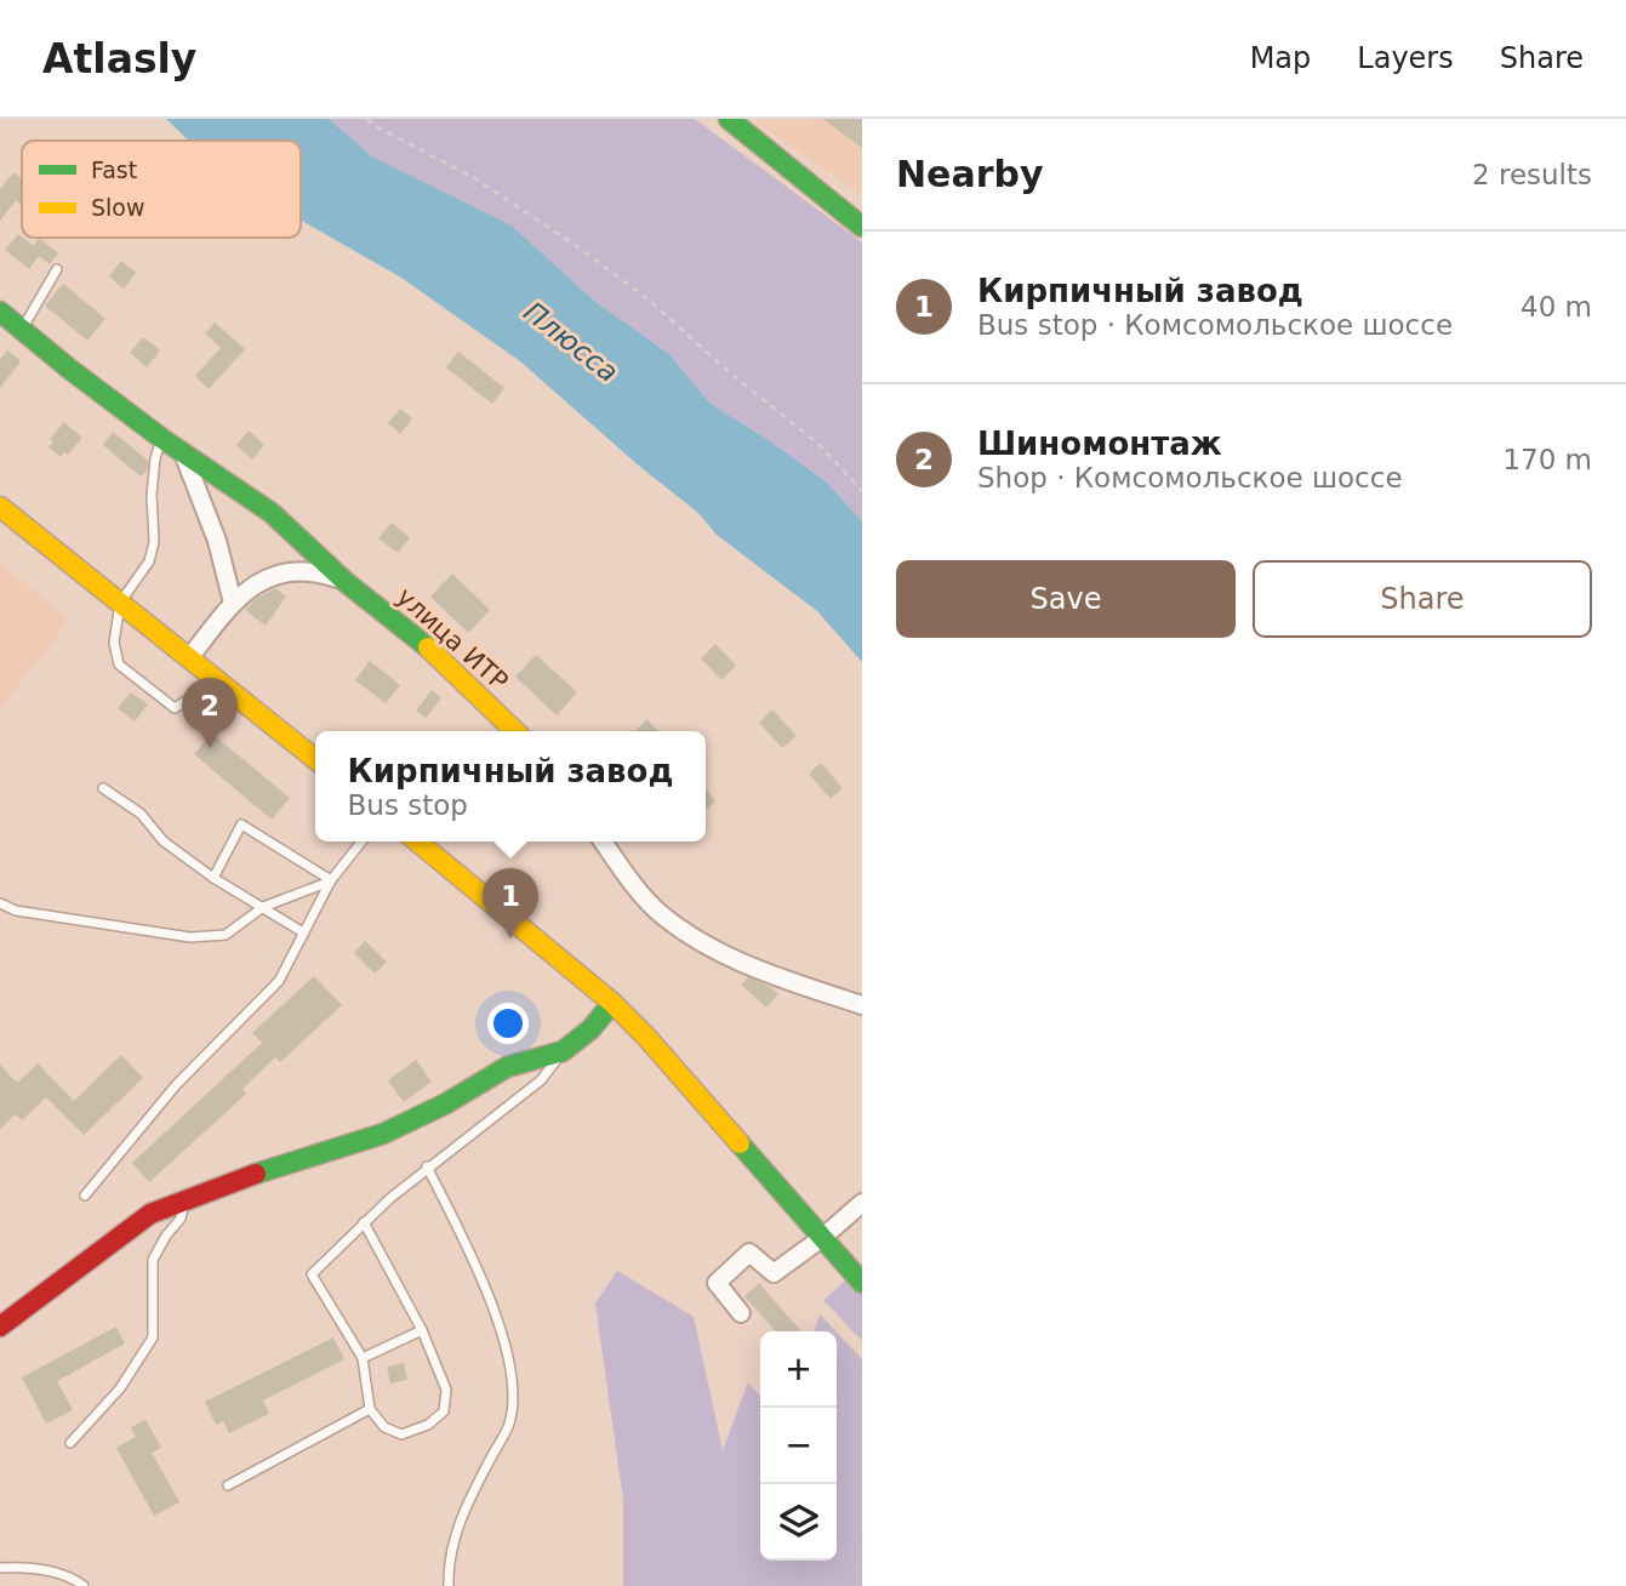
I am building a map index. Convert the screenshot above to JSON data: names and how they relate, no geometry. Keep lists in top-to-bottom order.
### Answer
{
  "streets": {
    "street": ["улица ИТР"]
  },
  "water": ["Плюсса"],
  "legend": ["Fast", "Slow"],
  "page": {
    "header": "Atlasly",
    "nav": ["Map", "Layers", "Share"],
    "heading": ["Nearby", "2 results"],
    "list": [
      {
        "mark": "1",
        "name": "Кирпичный завод",
        "note": "Bus stop · Комсомольское шоссе",
        "value": "40 m"
      },
      {
        "mark": "2",
        "name": "Шиномонтаж",
        "note": "Shop · Комсомольское шоссе",
        "value": "170 m"
      }
    ],
    "buttons": ["Save", "Share"],
    "pins": ["2", "1"],
    "popup": ["Кирпичный завод", "Bus stop"],
    "map_buttons": ["+", "−"]
  }
}
